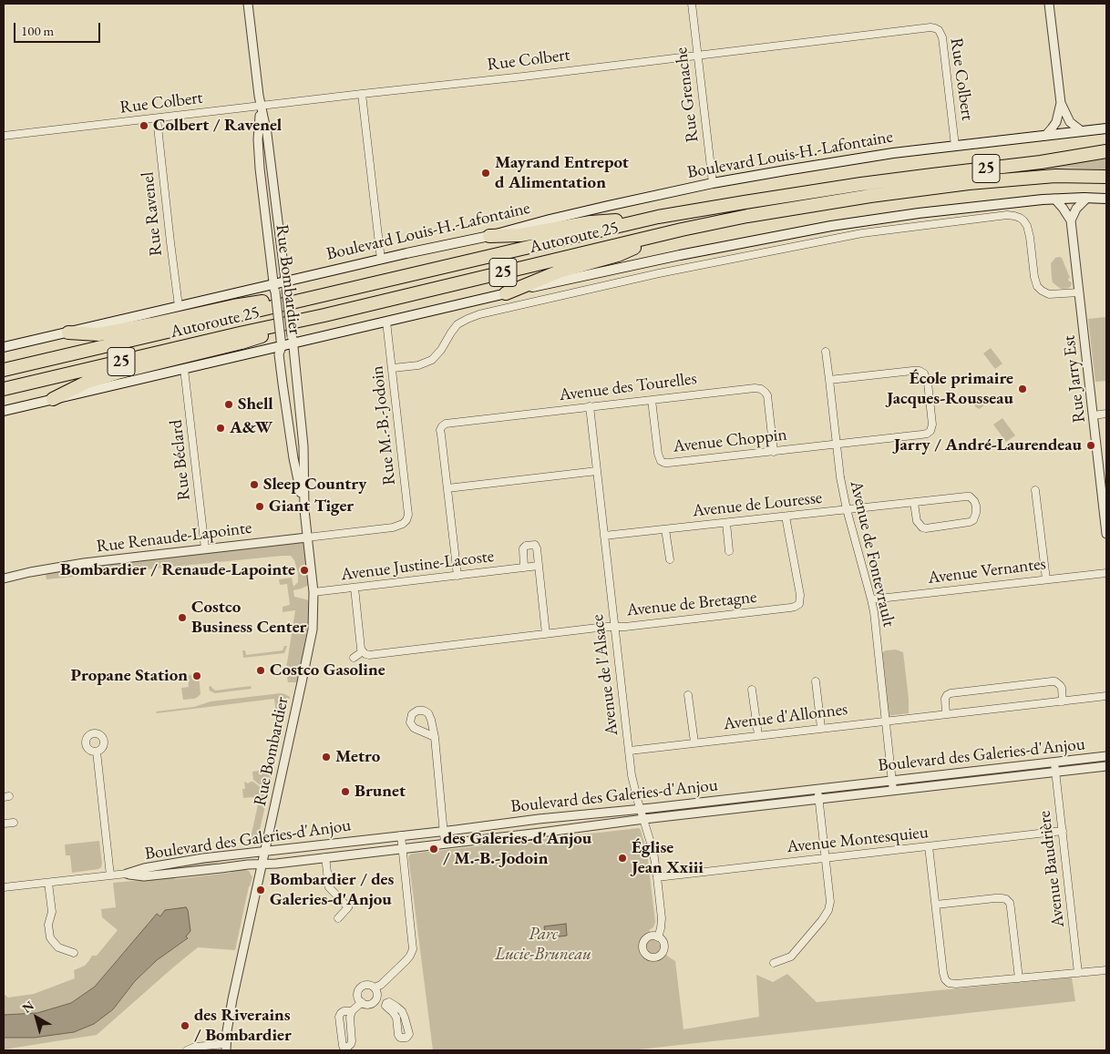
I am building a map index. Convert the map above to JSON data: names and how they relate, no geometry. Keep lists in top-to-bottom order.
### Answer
{
  "streets": {
    "highway": ["25", "Autoroute 25"],
    "main road": ["Boulevard Louis-H.-Lafontaine"],
    "street": [
      "Rue Colbert",
      "Rue Grenache",
      "Rue Ravenel",
      "Rue Bombardier",
      "Rue Jarry Est",
      "Avenue des Tourelles",
      "Rue M.-B.-Jodoin",
      "Avenue Choppin",
      "Rue Béclard",
      "Avenue de Louresse",
      "Rue Renaude-Lapointe",
      "Avenue de Fontevrault",
      "Avenue Justine-Lacoste",
      "Avenue Vernantes",
      "Avenue de Bretagne",
      "Avenue de l'Alsace",
      "Avenue d'Allonnes",
      "Boulevard des Galeries-d'Anjou",
      "Avenue Montesquieu",
      "Avenue Baudrière"
    ]
  },
  "crossings": [
    ["Rue Colbert", "Rue Grenache"],
    ["Rue Colbert", "Boulevard Louis-H.-Lafontaine"],
    ["Rue Colbert", "Rue Ravenel"],
    ["Rue Colbert", "Rue Bombardier"],
    ["Rue Grenache", "Boulevard Louis-H.-Lafontaine"],
    ["Boulevard Louis-H.-Lafontaine", "Rue Ravenel"],
    ["Boulevard Louis-H.-Lafontaine", "Rue Bombardier"],
    ["Rue Bombardier", "Rue Renaude-Lapointe"],
    ["Rue Bombardier", "Avenue Justine-Lacoste"],
    ["Rue Bombardier", "Boulevard des Galeries-d'Anjou"],
    ["Avenue des Tourelles", "Avenue Choppin"],
    ["Avenue des Tourelles", "Avenue de l'Alsace"],
    ["Rue M.-B.-Jodoin", "Rue Renaude-Lapointe"],
    ["Avenue Choppin", "Avenue de Fontevrault"],
    ["Rue Béclard", "Rue Renaude-Lapointe"],
    ["Avenue de Louresse", "Avenue de Fontevrault"],
    ["Avenue de Louresse", "Avenue de Bretagne"],
    ["Avenue de Louresse", "Avenue de l'Alsace"],
    ["Avenue de Fontevrault", "Avenue Vernantes"],
    ["Avenue de Fontevrault", "Avenue d'Allonnes"],
    ["Avenue de Fontevrault", "Boulevard des Galeries-d'Anjou"],
    ["Avenue de Bretagne", "Avenue de l'Alsace"],
    ["Avenue de l'Alsace", "Avenue d'Allonnes"],
    ["Avenue de l'Alsace", "Boulevard des Galeries-d'Anjou"],
    ["Avenue de l'Alsace", "Avenue Montesquieu"],
    ["Boulevard des Galeries-d'Anjou", "Avenue Baudrière"],
    ["Avenue Montesquieu", "Avenue Baudrière"]
  ],
  "parks": ["Parc Lucie-Bruneau"],
  "places": [
    "Colbert / Ravenel",
    "Mayrand Entrepot d Alimentation",
    "École primaire Jacques-Rousseau",
    "Shell",
    "A&W",
    "Jarry / André-Laurendeau",
    "Sleep Country",
    "Giant Tiger",
    "Bombardier / Renaude-Lapointe",
    "Costco Business Center",
    "Costco Gasoline",
    "Propane Station",
    "Metro",
    "Brunet",
    "des Galeries-d'Anjou / M.-B.-Jodoin",
    "Église Jean Xxiii",
    "Bombardier / des Galeries-d'Anjou",
    "des Riverains / Bombardier"
  ],
  "scale_bar": "100 m",
  "north": "top left"
}
